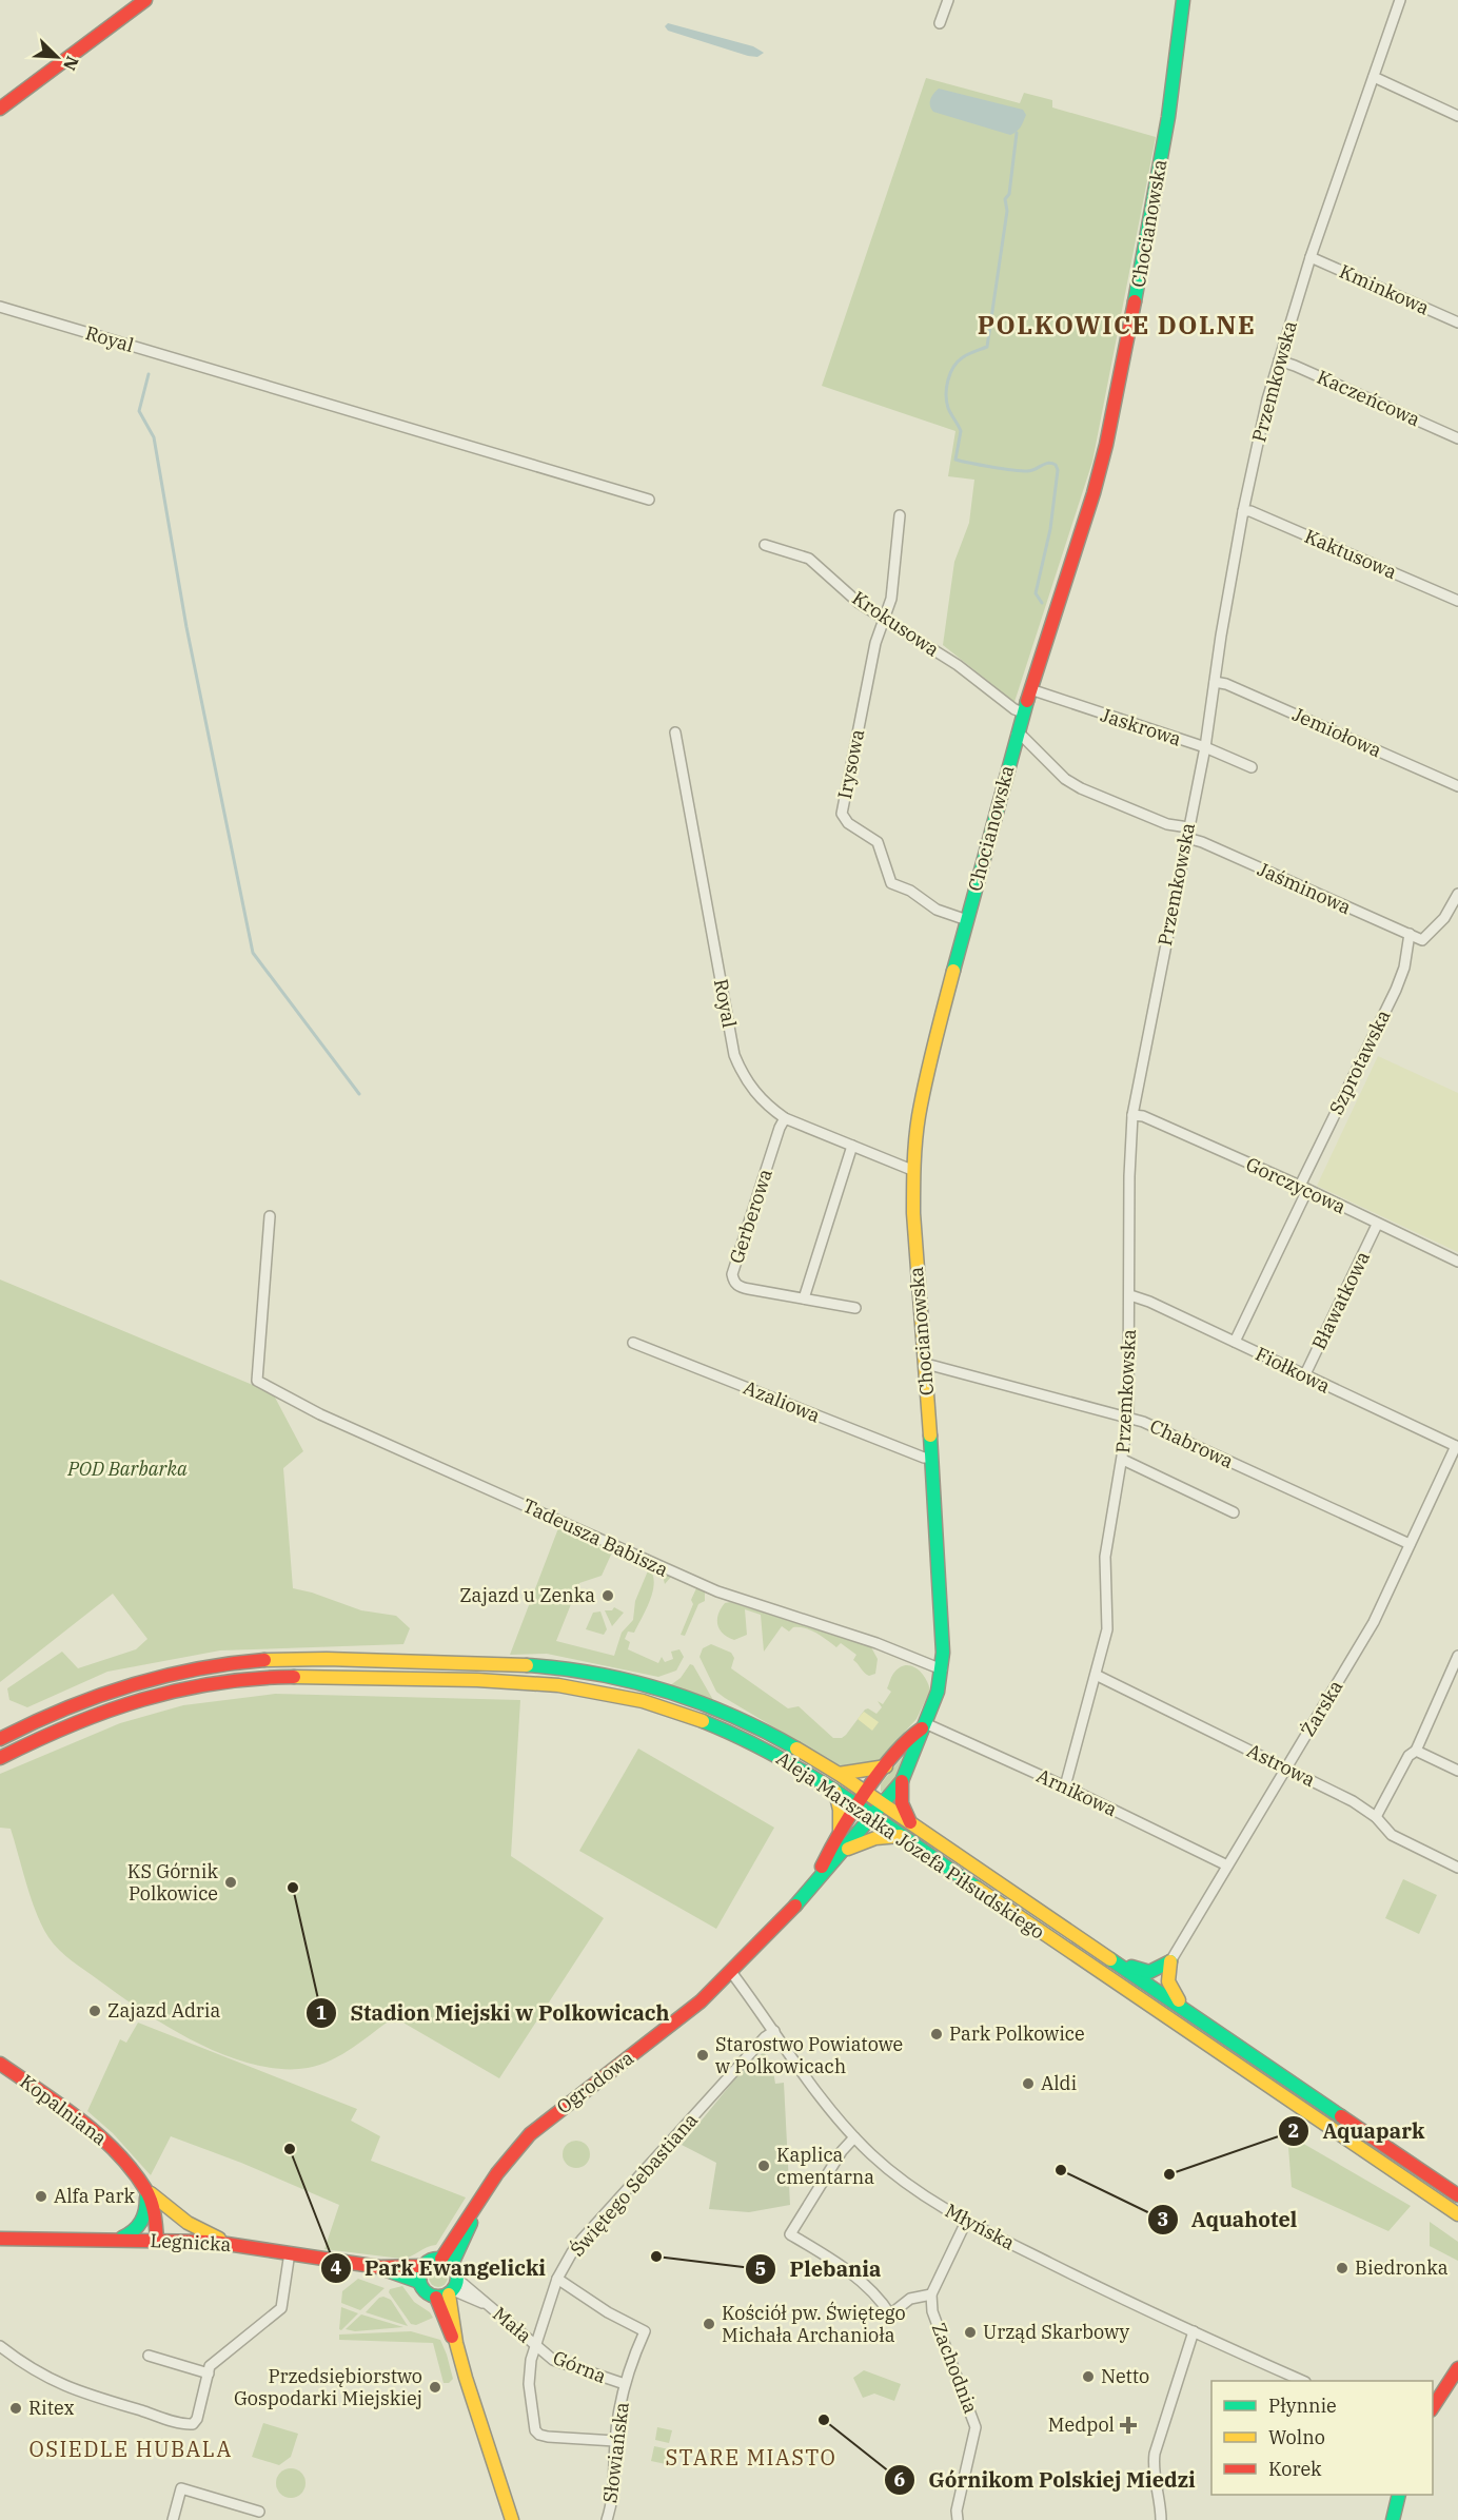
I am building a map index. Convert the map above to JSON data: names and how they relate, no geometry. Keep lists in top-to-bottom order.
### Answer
{
  "streets": {
    "street": [
      "Chocianowska",
      "Kminkowa",
      "Royal",
      "Przemkowska",
      "Kaczeńcowa",
      "Kaktusowa",
      "Krokusowa",
      "Jaskrowa",
      "Jemiołowa",
      "Irysowa",
      "Jaśminowa",
      "Szprotawska",
      "Gorczycowa",
      "Gerberowa",
      "Bławatkowa",
      "Fiołkowa",
      "Azaliowa",
      "Chabrowa",
      "Tadeusza Babisza",
      "Żarska",
      "Astrowa",
      "Arnikowa",
      "Aleja Marszałka Józefa Piłsudskiego",
      "Ogrodowa",
      "Kopalniana",
      "Świętego Sebastiana",
      "Młyńska",
      "Legnicka",
      "Mała",
      "Górna",
      "Zachodnia",
      "Słowiańska"
    ]
  },
  "crossings": [
    ["Chocianowska", "Royal"],
    ["Chocianowska", "Krokusowa"],
    ["Chocianowska", "Jaskrowa"],
    ["Chocianowska", "Irysowa"],
    ["Chocianowska", "Jaśminowa"],
    ["Chocianowska", "Azaliowa"],
    ["Chocianowska", "Chabrowa"],
    ["Chocianowska", "Tadeusza Babisza"],
    ["Chocianowska", "Arnikowa"],
    ["Chocianowska", "Ogrodowa"],
    ["Kminkowa", "Przemkowska"],
    ["Royal", "Gerberowa"],
    ["Przemkowska", "Kaczeńcowa"],
    ["Przemkowska", "Kaktusowa"],
    ["Przemkowska", "Jaskrowa"],
    ["Przemkowska", "Jemiołowa"],
    ["Przemkowska", "Jaśminowa"],
    ["Przemkowska", "Gorczycowa"],
    ["Przemkowska", "Fiołkowa"],
    ["Przemkowska", "Chabrowa"],
    ["Przemkowska", "Astrowa"],
    ["Przemkowska", "Arnikowa"],
    ["Krokusowa", "Irysowa"],
    ["Jaśminowa", "Szprotawska"],
    ["Szprotawska", "Gorczycowa"],
    ["Szprotawska", "Fiołkowa"],
    ["Gorczycowa", "Bławatkowa"],
    ["Bławatkowa", "Fiołkowa"],
    ["Fiołkowa", "Żarska"],
    ["Chabrowa", "Żarska"],
    ["Żarska", "Astrowa"],
    ["Żarska", "Arnikowa"],
    ["Arnikowa", "Ogrodowa"],
    ["Aleja Marszałka Józefa Piłsudskiego", "Ogrodowa"],
    ["Ogrodowa", "Młyńska"],
    ["Ogrodowa", "Legnicka"],
    ["Kopalniana", "Legnicka"],
    ["Świętego Sebastiana", "Młyńska"],
    ["Świętego Sebastiana", "Mała"],
    ["Świętego Sebastiana", "Górna"],
    ["Świętego Sebastiana", "Słowiańska"],
    ["Mała", "Górna"],
    ["Górna", "Słowiańska"]
  ],
  "districts": ["POLKOWICE DOLNE", "OSIEDLE HUBALA", "STARE MIASTO"],
  "parks": ["POD Barbarka"],
  "places": {
    "other": [
      "Zajazd u Zenka",
      "KS Górnik Polkowice",
      "Stadion Miejski w Polkowicach",
      "Zajazd Adria",
      "Park Polkowice",
      "Starostwo Powiatowe w Polkowicach",
      "Aldi",
      "Park Ewangelicki",
      "Kaplica cmentarna",
      "Aquahotel",
      "Aquapark",
      "Alfa Park",
      "Plebania",
      "Biedronka",
      "Kościół pw. Świętego Michała Archanioła",
      "Urząd Skarbowy",
      "Netto",
      "Przedsiębiorstwo Gospodarki Miejskiej",
      "Ritex",
      "Górnikom Polskiej Miedzi"
    ],
    "health": ["Medpol"]
  },
  "legend": ["Płynnie", "Wolno", "Korek"],
  "north": "bottom right"
}
